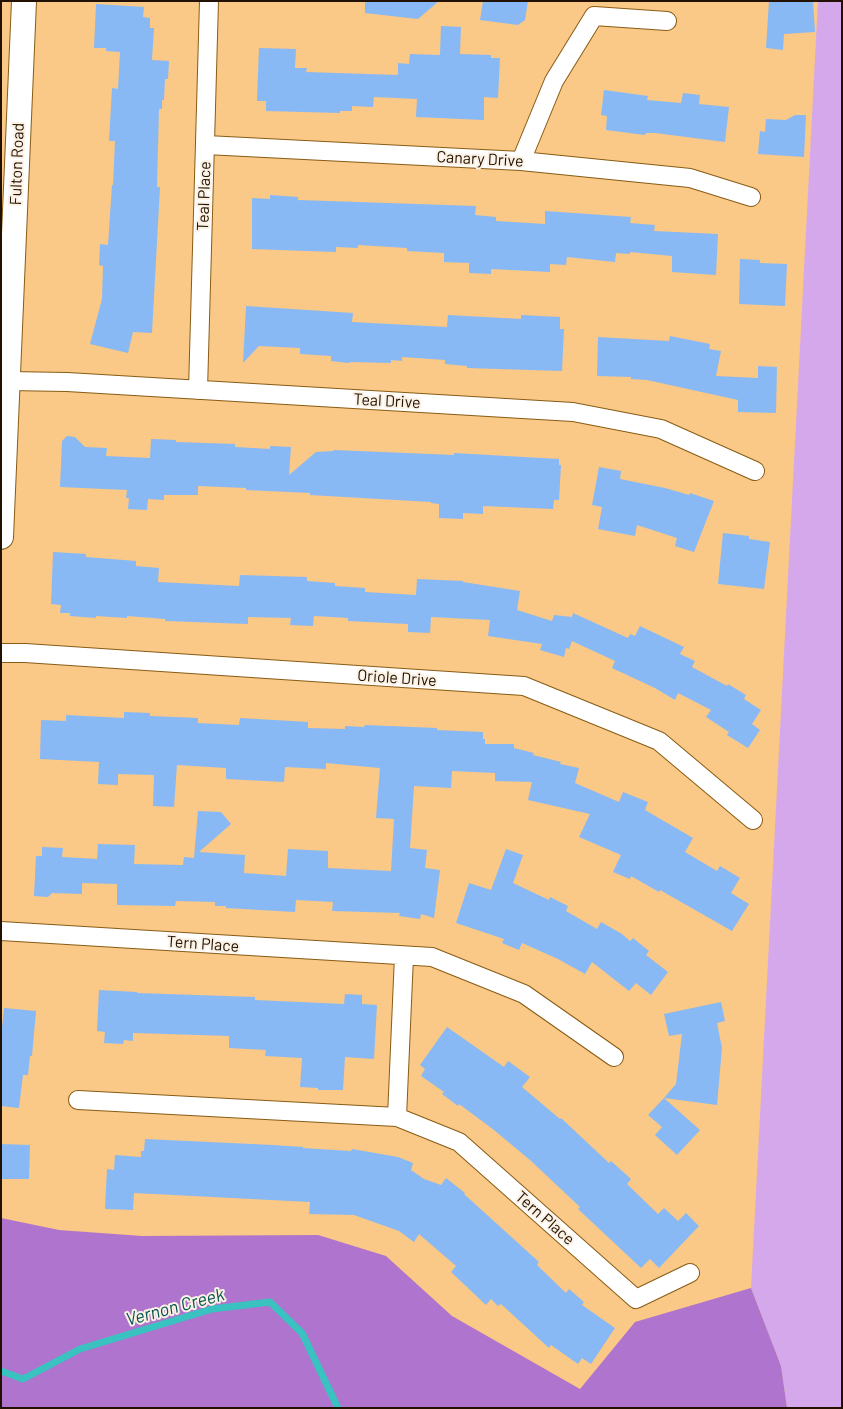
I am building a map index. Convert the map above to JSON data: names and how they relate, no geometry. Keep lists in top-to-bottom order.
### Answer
{
  "streets": {
    "street": [
      "Canary Drive",
      "Fulton Road",
      "Teal Place",
      "Teal Drive",
      "Oriole Drive",
      "Tern Place"
    ]
  },
  "crossings": [
    ["Canary Drive", "Teal Place"],
    ["Fulton Road", "Teal Drive"],
    ["Teal Place", "Teal Drive"]
  ],
  "water": ["Vernon Creek"]
}
